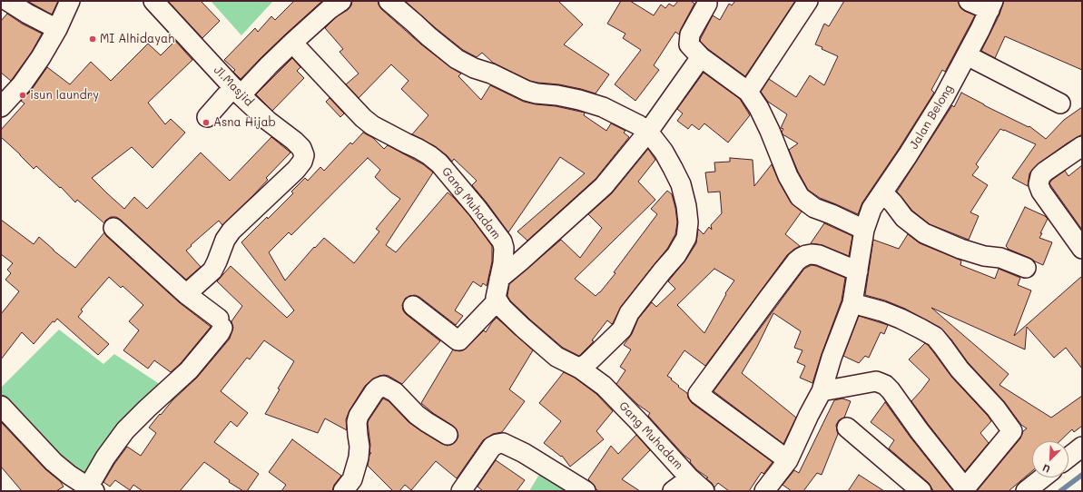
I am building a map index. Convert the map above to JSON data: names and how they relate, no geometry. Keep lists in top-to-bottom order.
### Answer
{
  "streets": {
    "street": ["Jl.Masjid", "Jalan Belong", "Gang Muhadam"]
  },
  "places": ["MI Alhidayah", "isun laundry", "Asna Hijab"],
  "north": "bottom left"
}
